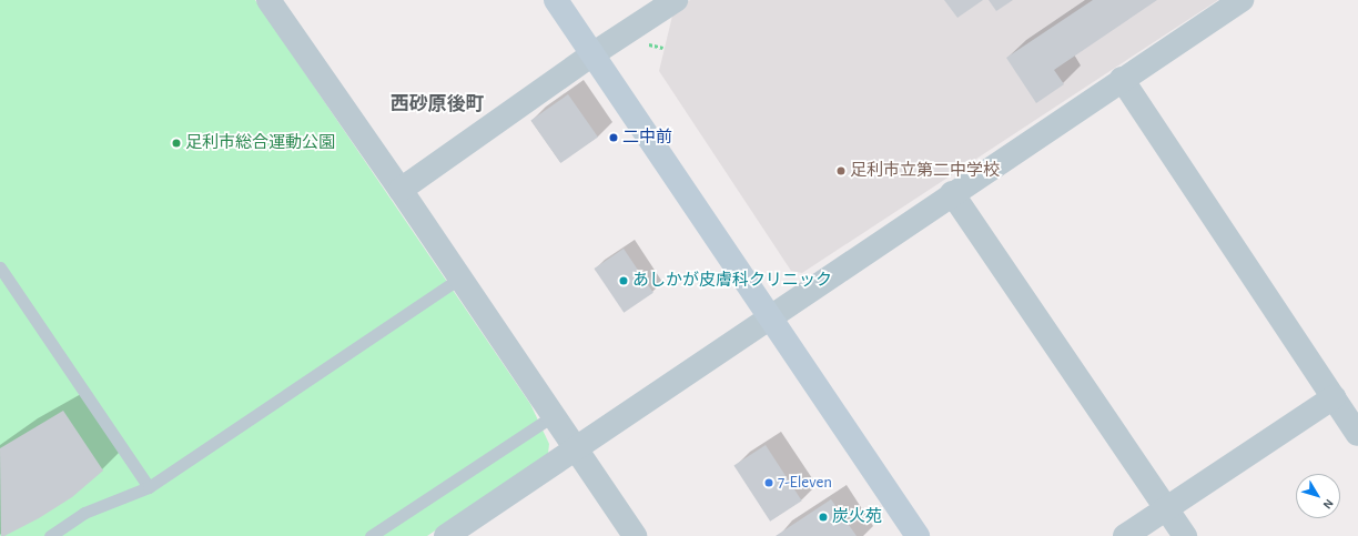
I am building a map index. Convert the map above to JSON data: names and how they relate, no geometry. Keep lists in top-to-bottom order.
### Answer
{
  "districts": ["西砂原後町"],
  "places": [
    "二中前",
    "足利市総合運動公園",
    "足利市立第二中学校",
    "あしかが皮膚科クリニック",
    "7-Eleven",
    "炭火苑"
  ],
  "north": "bottom right"
}
